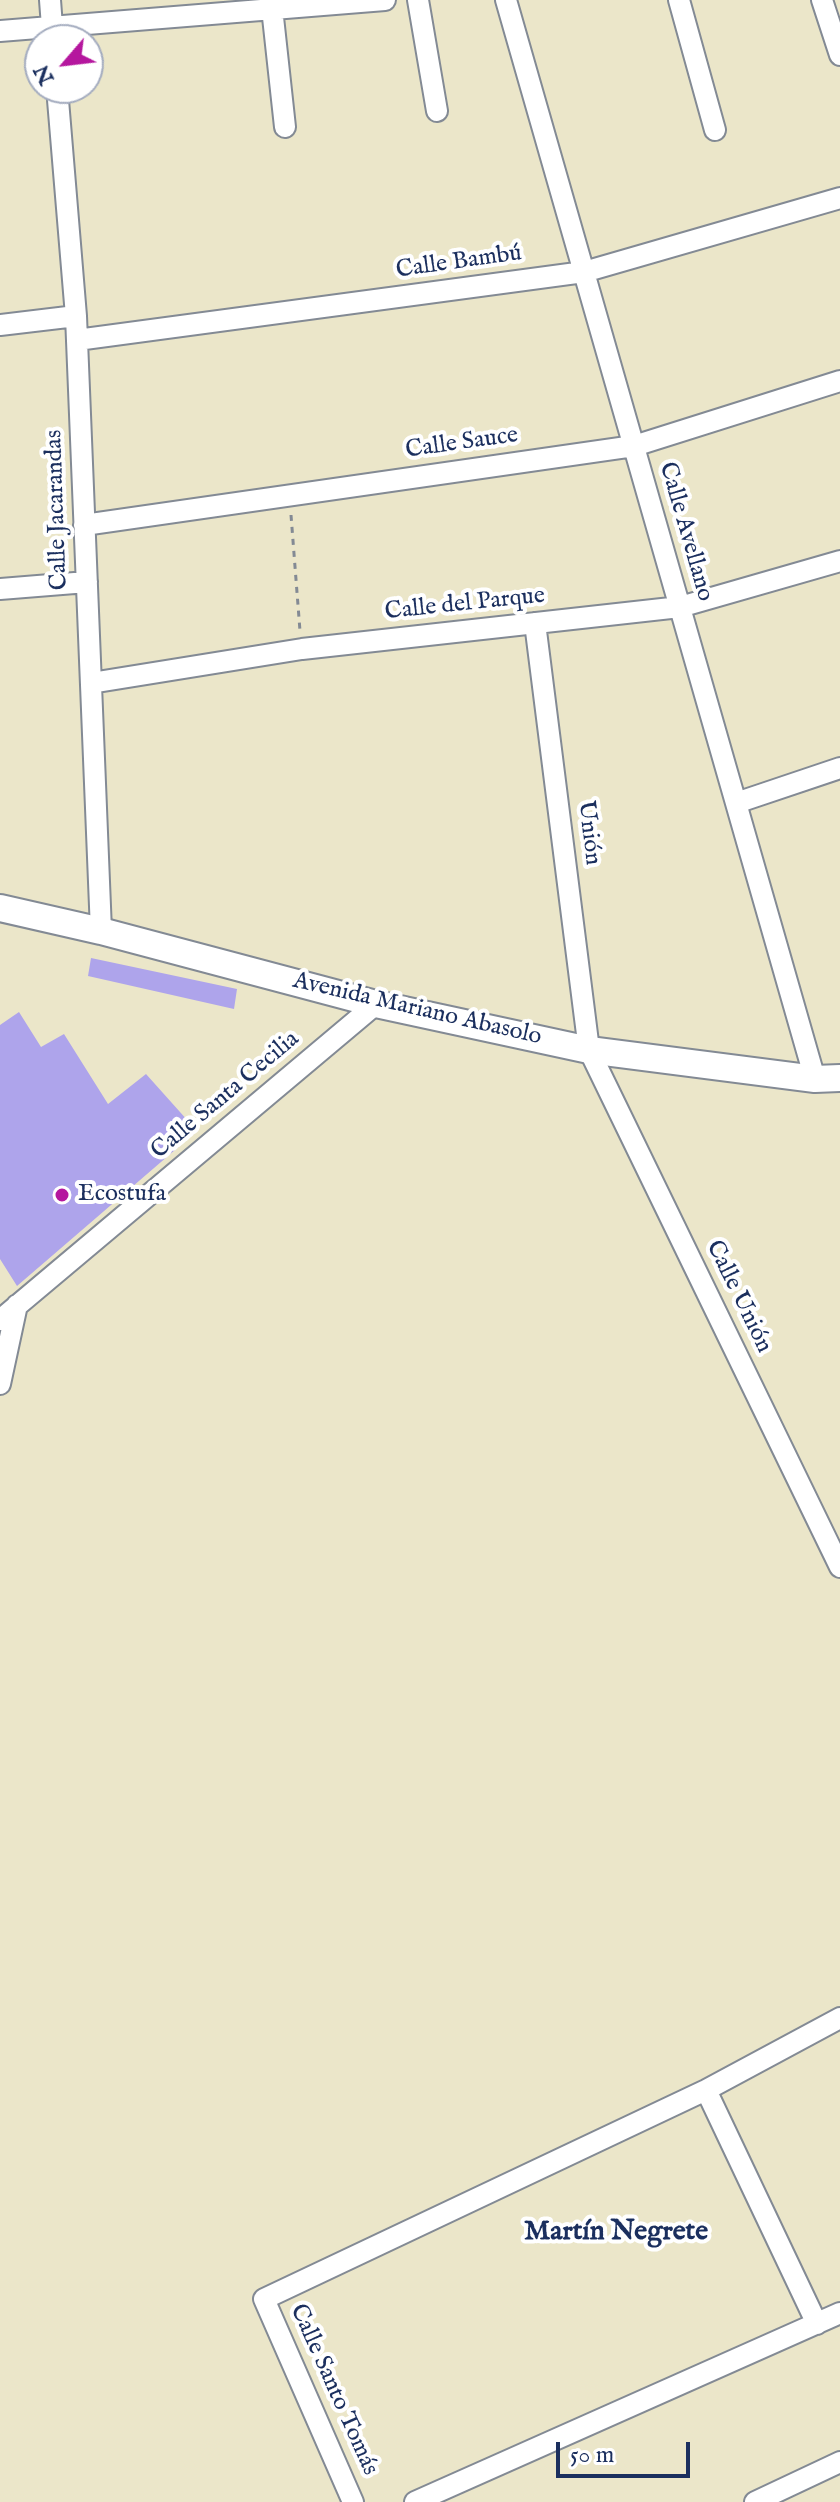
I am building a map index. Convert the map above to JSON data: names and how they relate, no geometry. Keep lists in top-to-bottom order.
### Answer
{
  "streets": {
    "street": [
      "Calle Bambú",
      "Calle Sauce",
      "Calle Jacarandas",
      "Calle Avellano",
      "Calle del Parque",
      "Unión",
      "Avenida Mariano Abasolo",
      "Calle Santa Cecilia",
      "Calle Unión",
      "Calle Santo Tomás"
    ]
  },
  "crossings": [
    ["Calle Bambú", "Calle Jacarandas"],
    ["Calle Bambú", "Calle Avellano"],
    ["Calle Sauce", "Calle Jacarandas"],
    ["Calle Sauce", "Calle Avellano"],
    ["Calle Jacarandas", "Calle del Parque"],
    ["Calle Jacarandas", "Avenida Mariano Abasolo"],
    ["Calle Avellano", "Calle del Parque"],
    ["Calle Avellano", "Avenida Mariano Abasolo"],
    ["Calle del Parque", "Unión"],
    ["Unión", "Avenida Mariano Abasolo"],
    ["Unión", "Calle Unión"],
    ["Avenida Mariano Abasolo", "Calle Santa Cecilia"],
    ["Avenida Mariano Abasolo", "Calle Unión"]
  ],
  "districts": ["Martín Negrete"],
  "places": ["Ecostufa"],
  "scale_bar": "50 m",
  "north": "bottom left"
}
